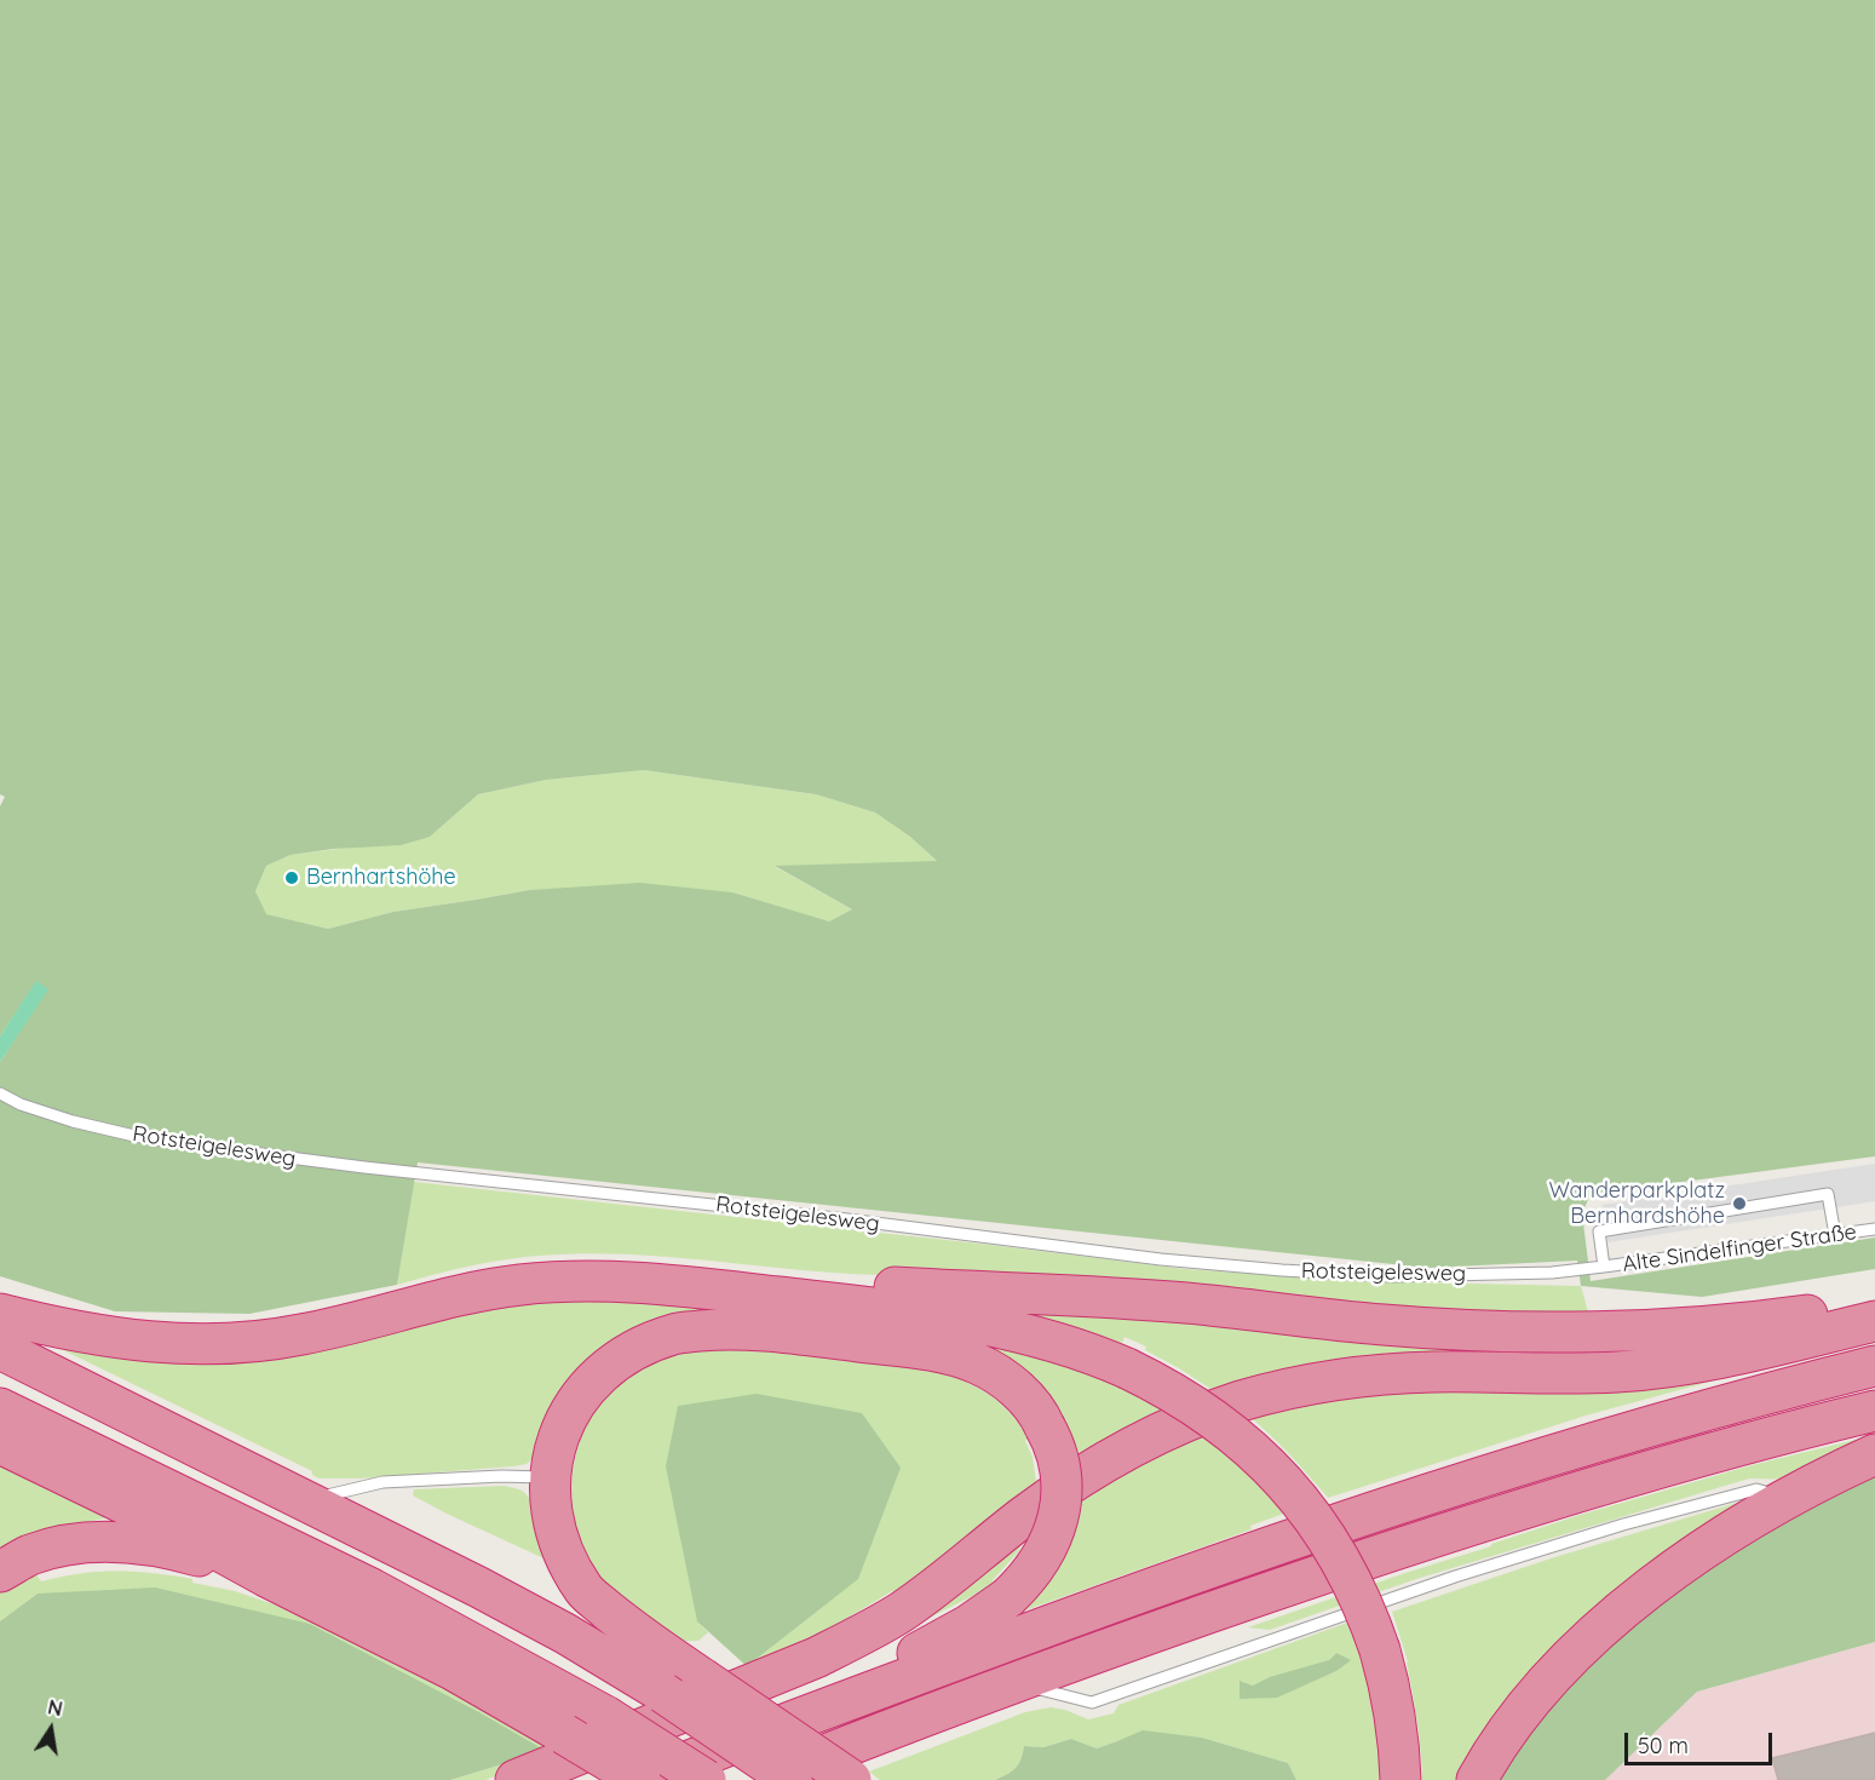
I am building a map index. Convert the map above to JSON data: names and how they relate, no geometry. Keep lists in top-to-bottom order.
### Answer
{
  "streets": {
    "lane": ["Rotsteigelesweg", "Alte Sindelfinger Straße"]
  },
  "crossings": [
    ["Rotsteigelesweg", "Alte Sindelfinger Straße"]
  ],
  "places": ["Bernhartshöhe", "Wanderparkplatz Bernhardshöhe"],
  "scale_bar": "50 m",
  "north": "top"
}
